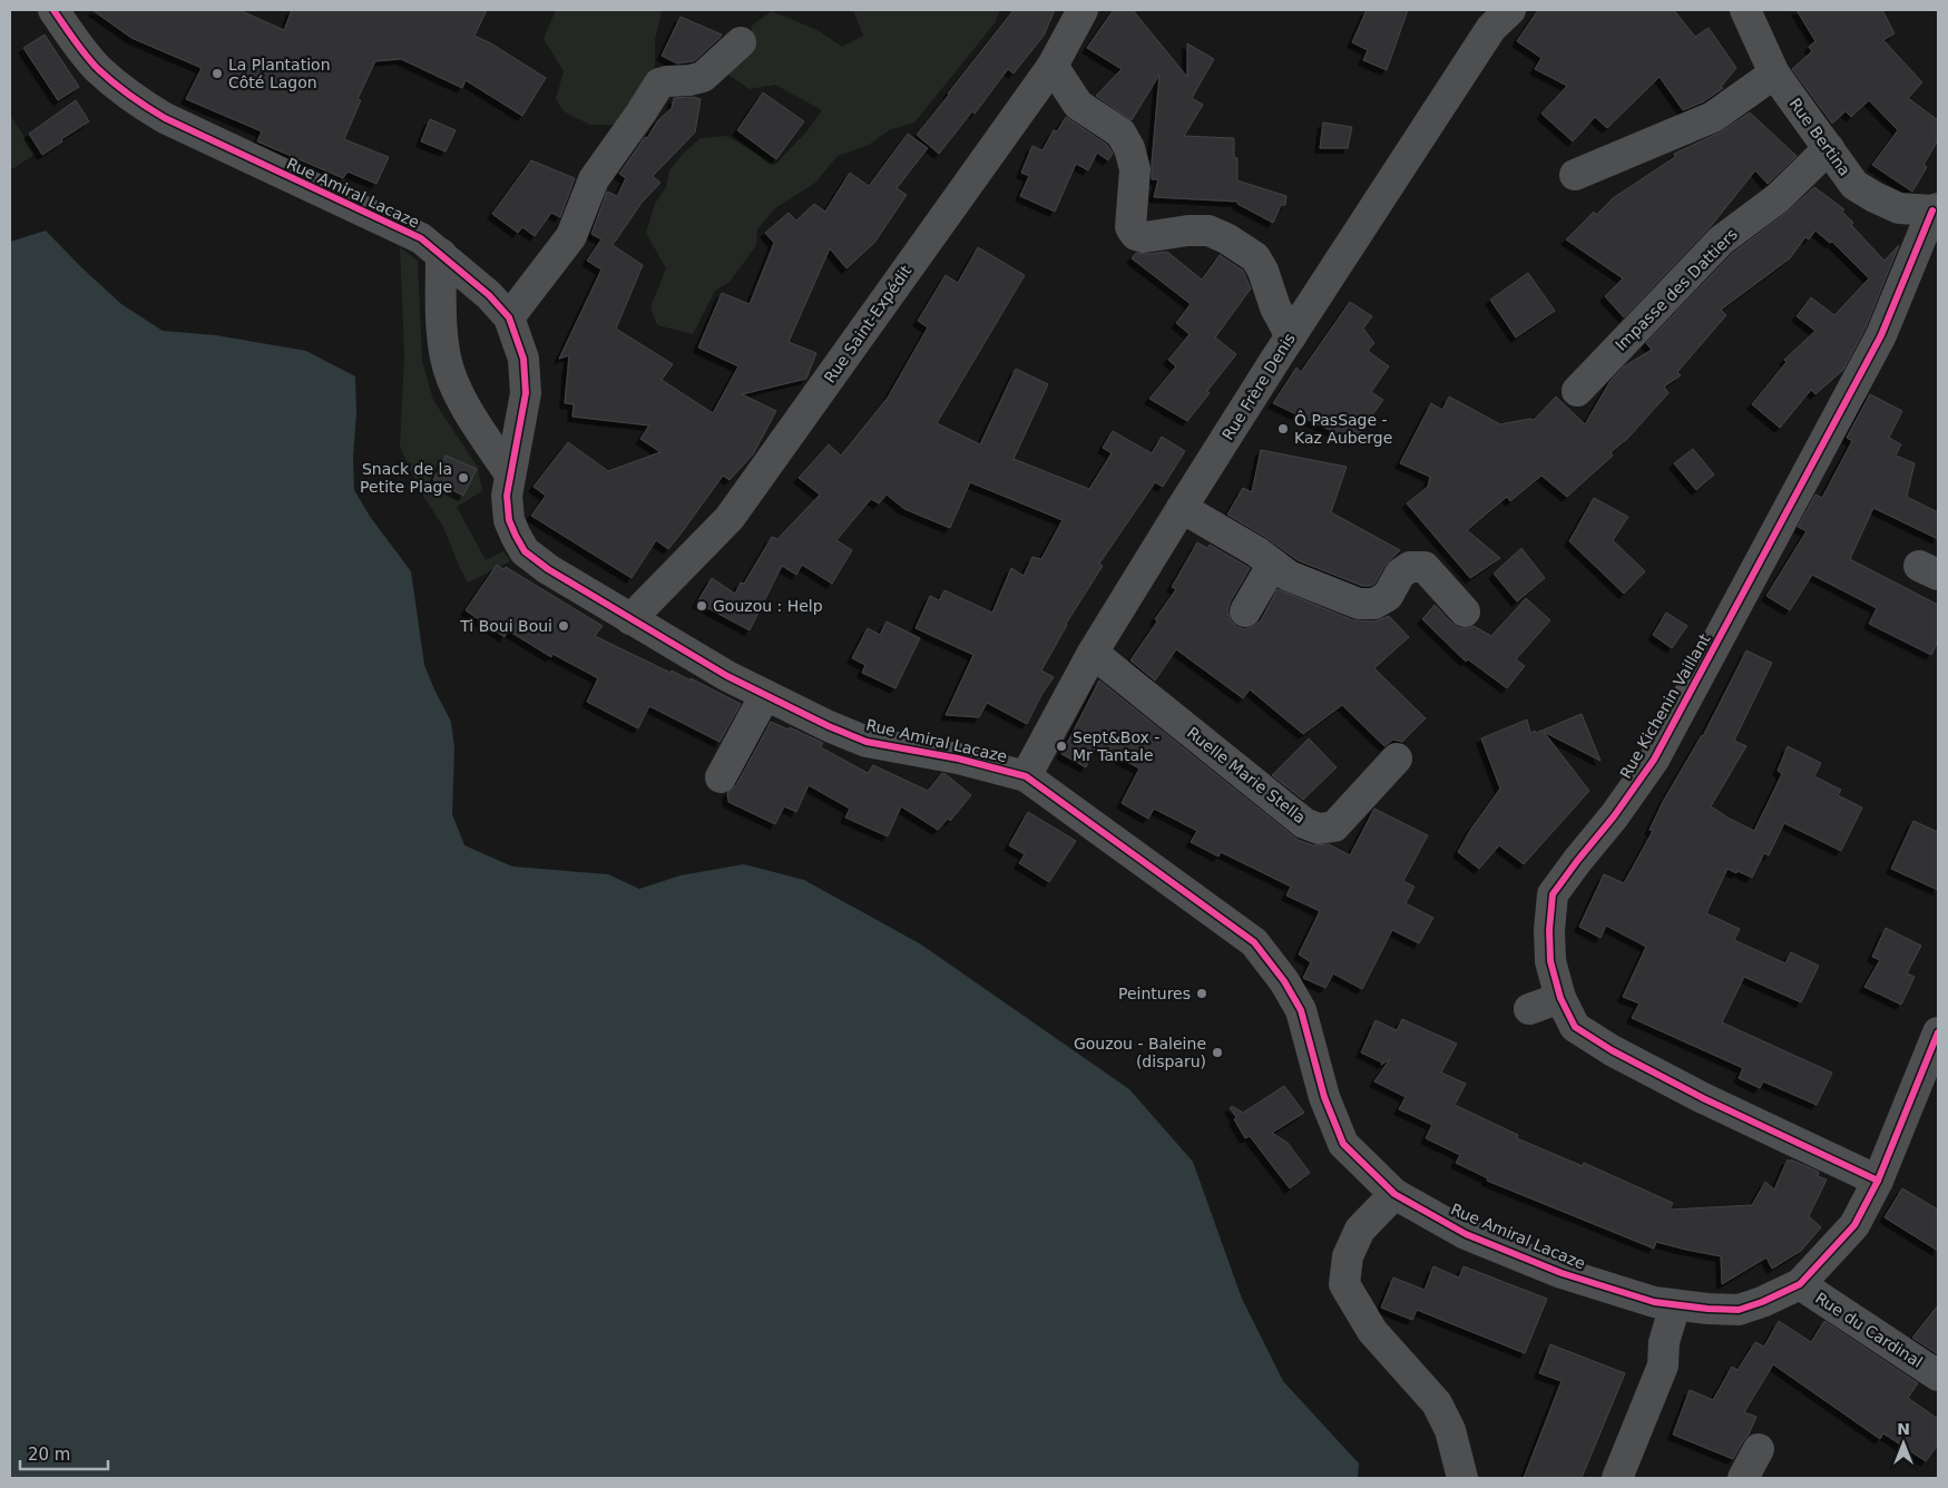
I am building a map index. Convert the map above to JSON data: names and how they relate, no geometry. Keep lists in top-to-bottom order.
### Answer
{
  "streets": {
    "street": [
      "Rue Bertina",
      "Rue Amiral Lacaze",
      "Impasse des Dattiers",
      "Rue Saint-Expédit",
      "Rue Frère Denis",
      "Rue Kichenin Vaillant",
      "Ruelle Marie Stella",
      "Rue du Cardinal"
    ]
  },
  "crossings": [
    ["Rue Bertina", "Impasse des Dattiers"],
    ["Rue Bertina", "Rue Kichenin Vaillant"],
    ["Rue Amiral Lacaze", "Rue Saint-Expédit"],
    ["Rue Amiral Lacaze", "Rue Frère Denis"],
    ["Rue Amiral Lacaze", "Rue Kichenin Vaillant"],
    ["Rue Amiral Lacaze", "Rue du Cardinal"],
    ["Rue Frère Denis", "Ruelle Marie Stella"]
  ],
  "places": [
    "La Plantation Côté Lagon",
    "Ô PasSage - Kaz Auberge",
    "Snack de la Petite Plage",
    "Gouzou : Help",
    "Ti Boui Boui",
    "Sept&Box - Mr Tantale",
    "Peintures",
    "Gouzou - Baleine (disparu)"
  ],
  "scale_bar": "20 m",
  "north": "top"
}
